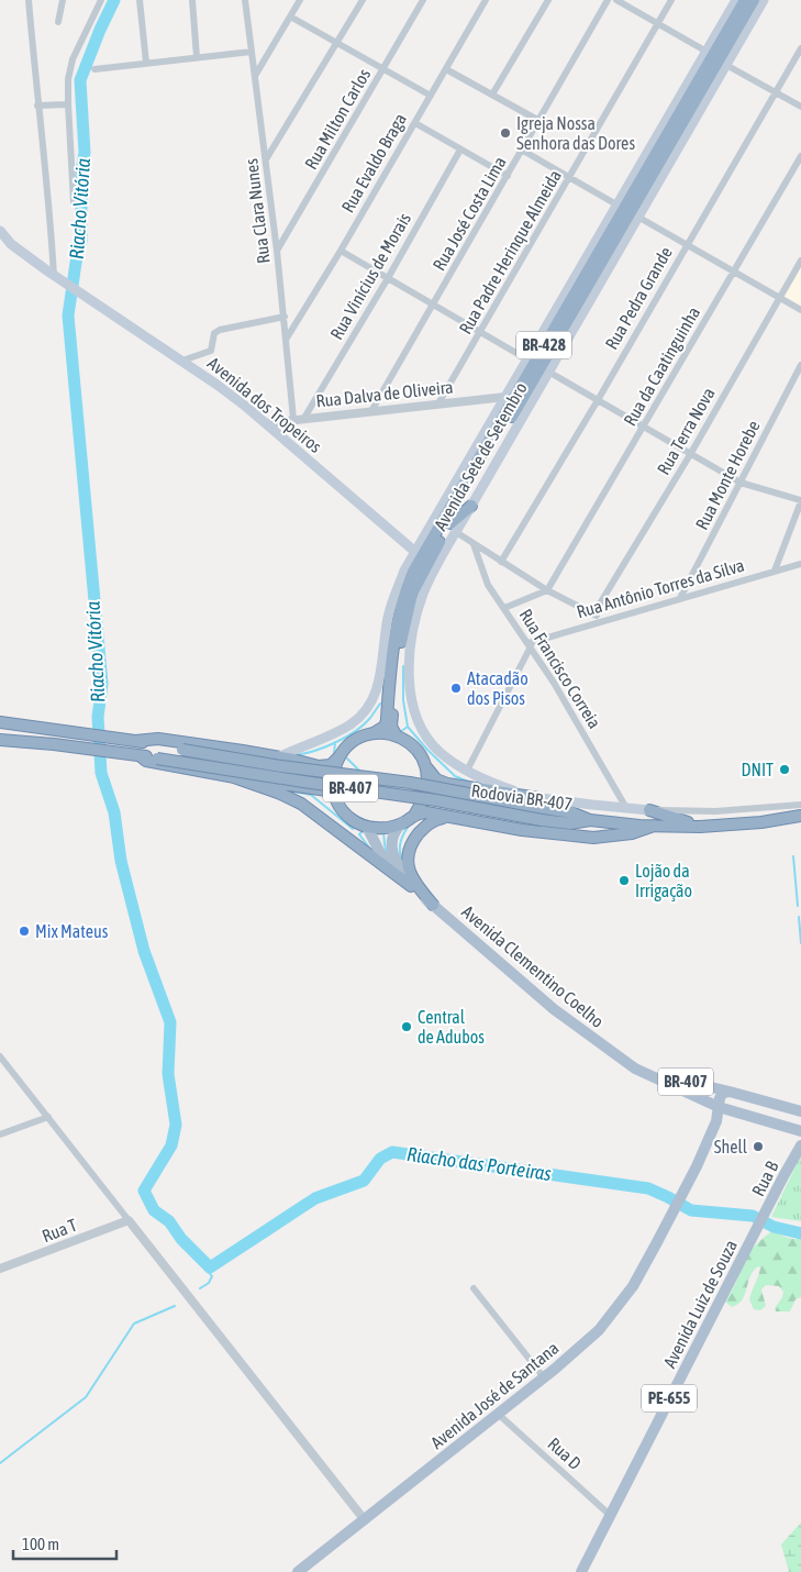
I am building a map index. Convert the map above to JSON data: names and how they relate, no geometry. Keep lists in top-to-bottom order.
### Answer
{
  "streets": {
    "highway": [
      "BR-428",
      "Avenida Sete de Setembro",
      "BR-407",
      "Rodovia BR-407"
    ],
    "main road": [
      "Avenida dos Tropeiros",
      "Avenida Clementino Coelho",
      "Rua B",
      "Avenida Luiz de Souza",
      "Avenida José de Santana",
      "PE-655"
    ],
    "street": [
      "Rua Milton Carlos",
      "Rua Evaldo Braga",
      "Rua Clara Nunes",
      "Rua José Costa Lima",
      "Rua Padre Herinque Almeida",
      "Rua Vinícius de Morais",
      "Rua Pedra Grande",
      "Rua da Caatinguinha",
      "Rua Dalva de Oliveira",
      "Rua Terra Nova",
      "Rua Monte Horebe",
      "Rua Antônio Torres da Silva",
      "Rua Francisco Correia",
      "Rua T",
      "Rua D"
    ]
  },
  "crossings": [
    ["Rua Milton Carlos", "Rua Clara Nunes"],
    ["Rua Evaldo Braga", "Rua Clara Nunes"],
    ["Rua Clara Nunes", "Rua Dalva de Oliveira"],
    ["Rua José Costa Lima", "Rua Dalva de Oliveira"],
    ["Rua Padre Herinque Almeida", "Rua Dalva de Oliveira"],
    ["Rua Vinícius de Morais", "Rua Dalva de Oliveira"],
    ["Rua Dalva de Oliveira", "Avenida dos Tropeiros"],
    ["Rua Dalva de Oliveira", "Avenida Sete de Setembro"],
    ["Avenida dos Tropeiros", "Avenida Sete de Setembro"],
    ["Avenida Sete de Setembro", "Rua Francisco Correia"],
    ["Avenida Sete de Setembro", "BR-407"],
    ["Avenida Sete de Setembro", "Rodovia BR-407"],
    ["Avenida Sete de Setembro", "Avenida Clementino Coelho"],
    ["Rua Monte Horebe", "Rua Antônio Torres da Silva"],
    ["Rua Antônio Torres da Silva", "Rua Francisco Correia"],
    ["BR-407", "Rodovia BR-407"],
    ["BR-407", "Avenida Clementino Coelho"],
    ["Avenida Clementino Coelho", "Avenida José de Santana"],
    ["Rua B", "Avenida Luiz de Souza"],
    ["Avenida Luiz de Souza", "Rua D"],
    ["Avenida José de Santana", "Rua D"]
  ],
  "water": ["Riacho Vitória", "Riacho das Porteiras"],
  "places": [
    "Igreja Nossa Senhora das Dores",
    "Atacadão dos Pisos",
    "DNIT",
    "Lojão da Irrigação",
    "Mix Mateus",
    "Central de Adubos",
    "Shell"
  ],
  "scale_bar": "100 m"
}
